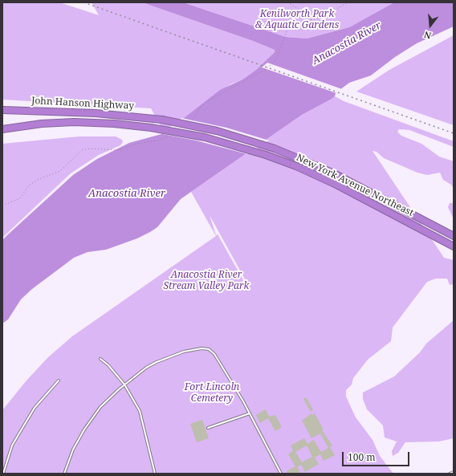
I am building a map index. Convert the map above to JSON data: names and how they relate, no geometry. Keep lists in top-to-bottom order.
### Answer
{
  "streets": {
    "highway": ["John Hanson Highway", "New York Avenue Northeast"]
  },
  "crossings": [
    ["John Hanson Highway", "New York Avenue Northeast"]
  ],
  "water": ["Anacostia River"],
  "parks": ["Kenilworth Park & Aquatic Gardens", "Anacostia River Stream Valley Park", "Fort Lincoln Cemetery"],
  "scale_bar": "100 m",
  "north": "bottom"
}
